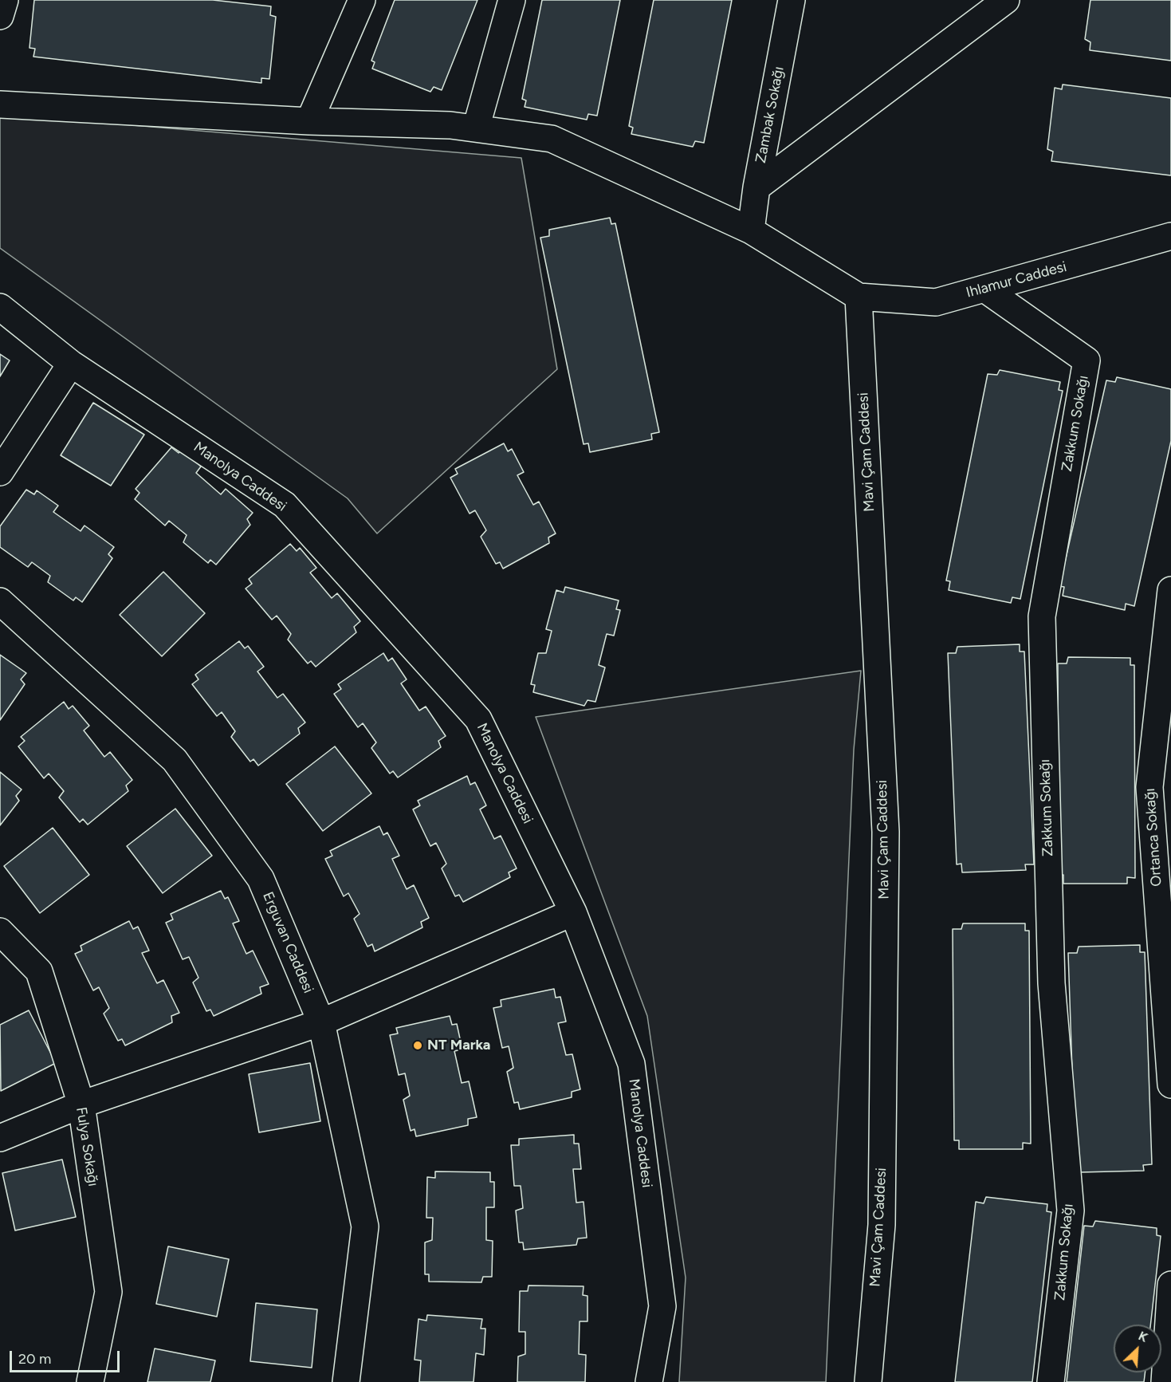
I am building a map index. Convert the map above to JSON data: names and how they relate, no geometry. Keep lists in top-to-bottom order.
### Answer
{
  "streets": {
    "street": [
      "Zambak Sokağı",
      "Ihlamur Caddesi",
      "Zakkum Sokağı",
      "Mavi Çam Caddesi",
      "Manolya Caddesi",
      "Ortanca Sokağı",
      "Erguvan Caddesi",
      "Fulya Sokağı"
    ]
  },
  "crossings": [
    ["Ihlamur Caddesi", "Zakkum Sokağı"],
    ["Ihlamur Caddesi", "Mavi Çam Caddesi"]
  ],
  "places": ["NT Marka"],
  "scale_bar": "20 m",
  "north": "top right"
}
